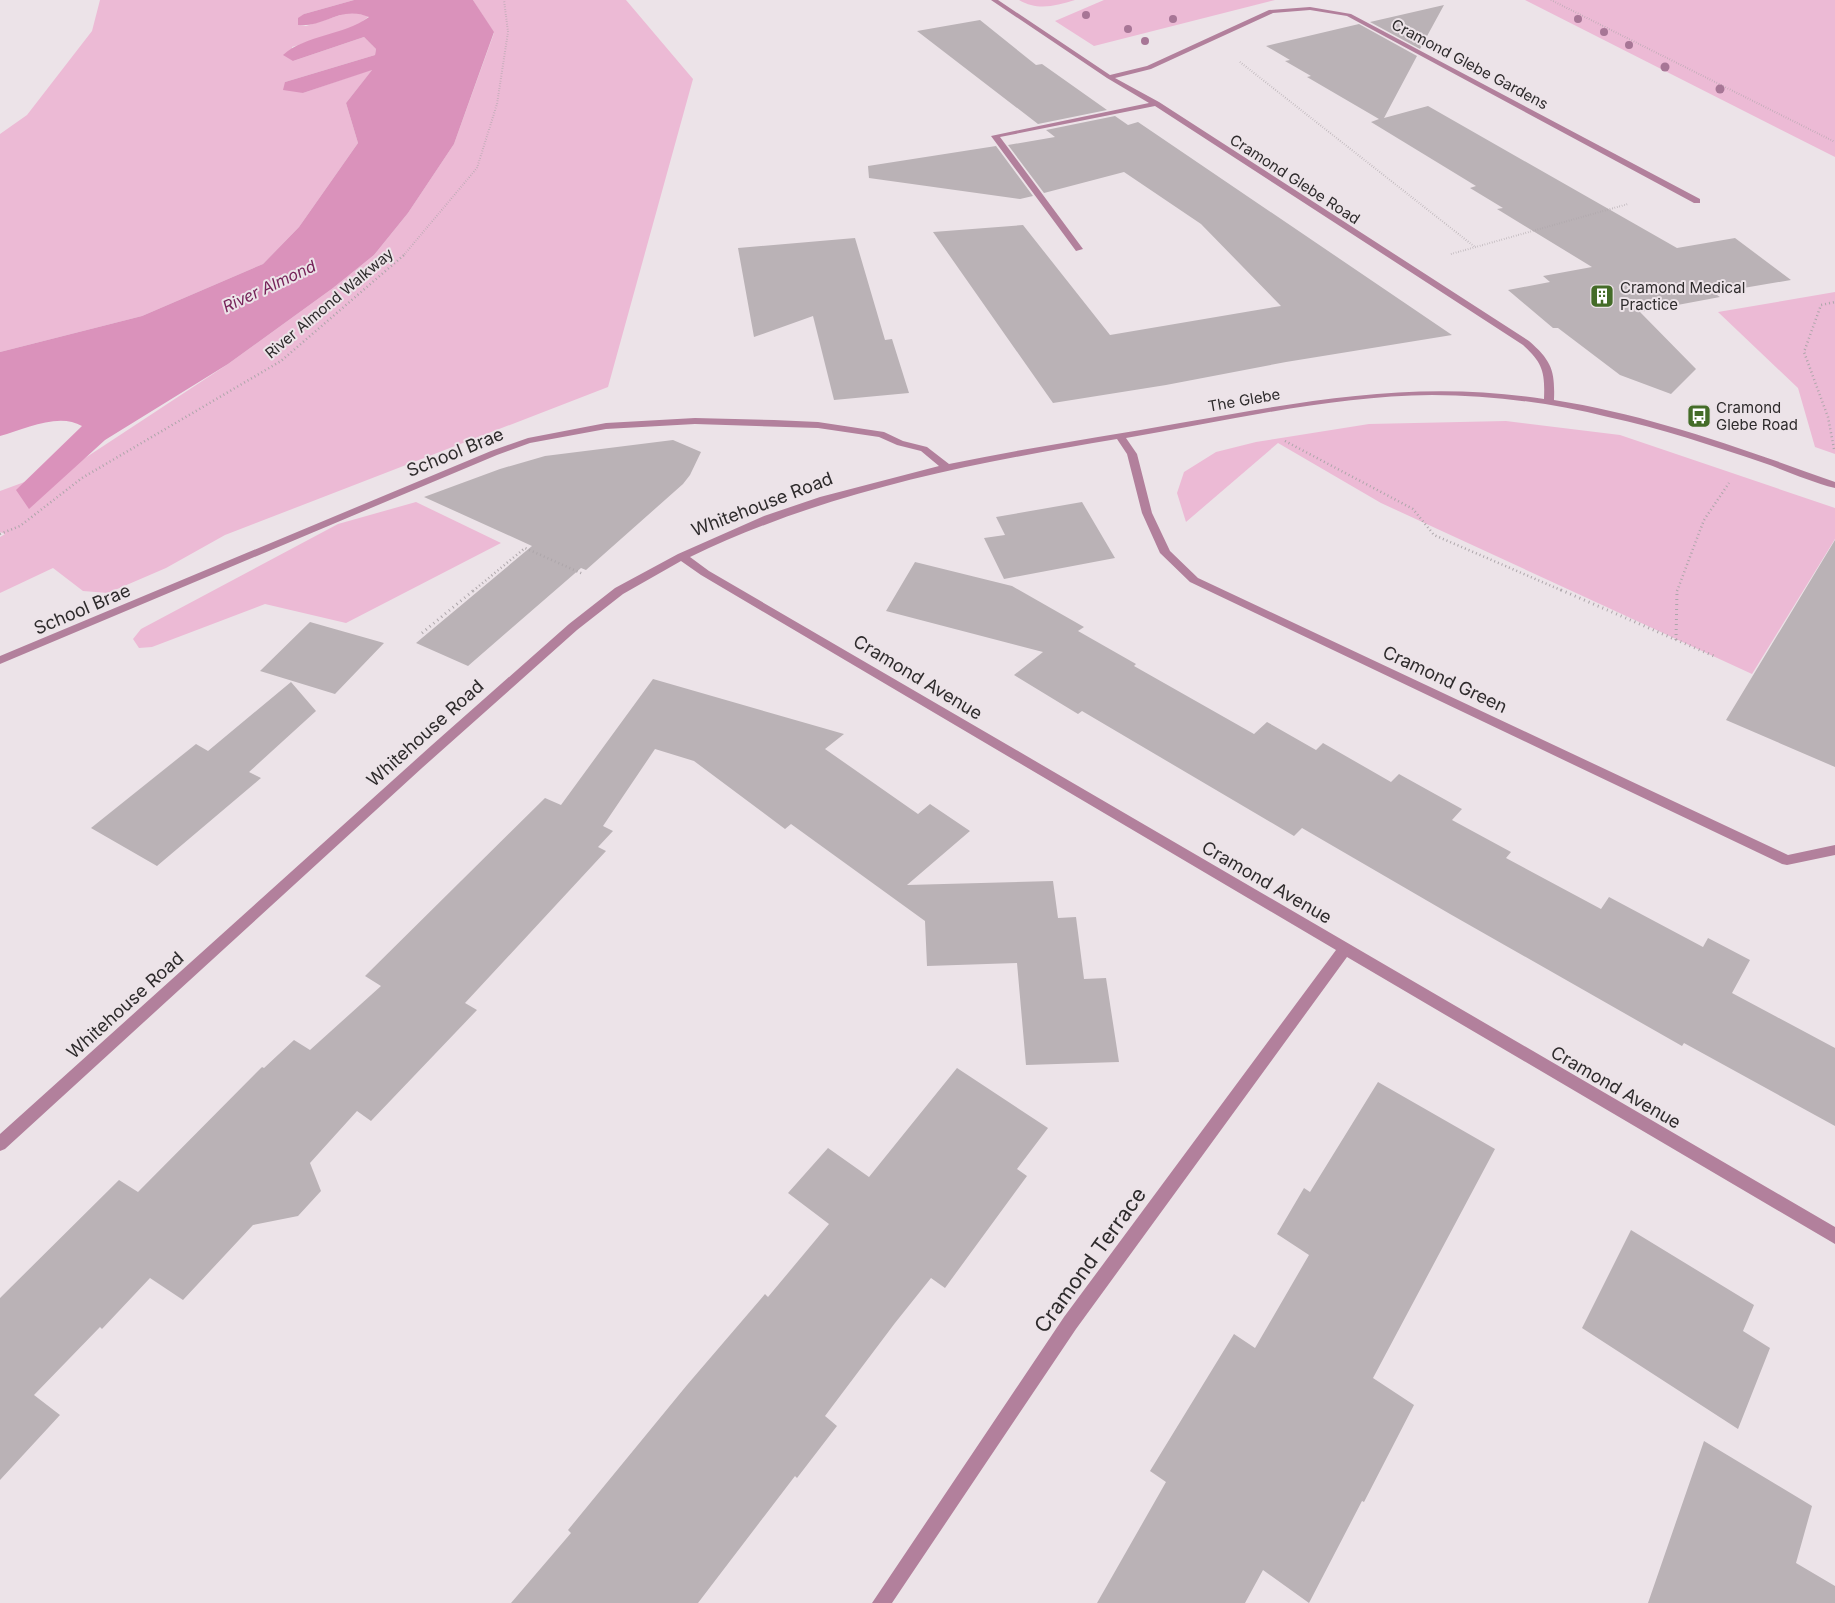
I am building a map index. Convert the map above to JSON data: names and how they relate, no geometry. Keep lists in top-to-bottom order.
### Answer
{
  "streets": {
    "street": [
      "Cramond Glebe Gardens",
      "Cramond Glebe Road",
      "The Glebe",
      "School Brae",
      "Whitehouse Road",
      "Cramond Avenue",
      "Cramond Green",
      "Cramond Terrace"
    ],
    "path": ["River Almond Walkway"]
  },
  "crossings": [
    ["Cramond Glebe Gardens", "Cramond Glebe Road"],
    ["Cramond Glebe Road", "The Glebe"],
    ["The Glebe", "School Brae"],
    ["The Glebe", "Whitehouse Road"],
    ["The Glebe", "Cramond Green"],
    ["School Brae", "Whitehouse Road"],
    ["Whitehouse Road", "Cramond Avenue"],
    ["Cramond Avenue", "Cramond Terrace"]
  ],
  "water": ["River Almond"],
  "places": {
    "building": ["Cramond Medical Practice"],
    "bus stop": ["Cramond Glebe Road"]
  }
}
